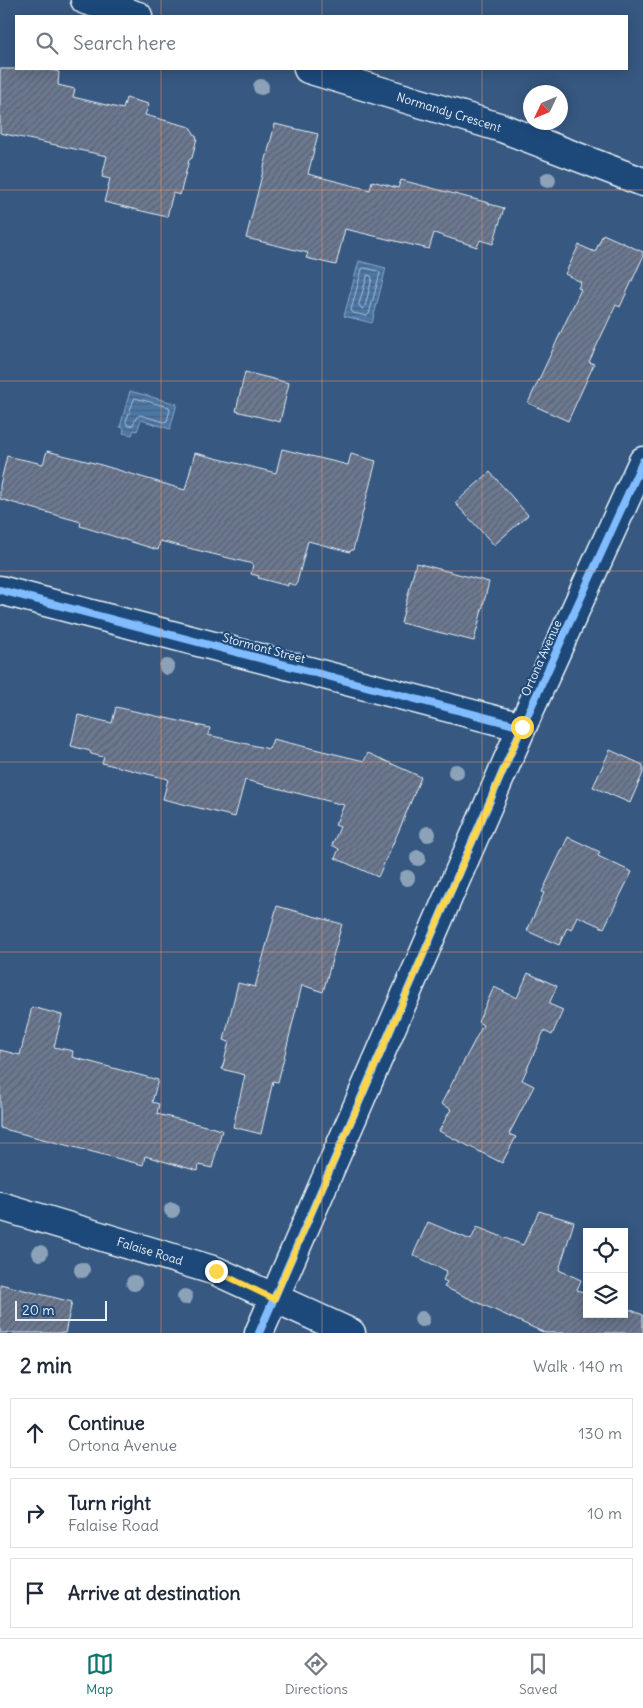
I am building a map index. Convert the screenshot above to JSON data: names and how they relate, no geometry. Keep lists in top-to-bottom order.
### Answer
{
  "streets": {
    "street": [
      "Normandy Crescent",
      "Stormont Street",
      "Ortona Avenue",
      "Falaise Road"
    ]
  },
  "crossings": [
    ["Stormont Street", "Ortona Avenue"],
    ["Ortona Avenue", "Falaise Road"]
  ],
  "scale_bar": "20 m",
  "north": "bottom left",
  "page": {
    "search": "Search here",
    "scale": "20 m",
    "heading": ["2 min", "Walk · 140 m"],
    "list": [
      ["Continue", "Ortona Avenue", "130 m"],
      ["Turn right", "Falaise Road", "10 m"],
      "Arrive at destination"
    ],
    "nav": ["Map", "Directions", "Saved"]
  }
}
